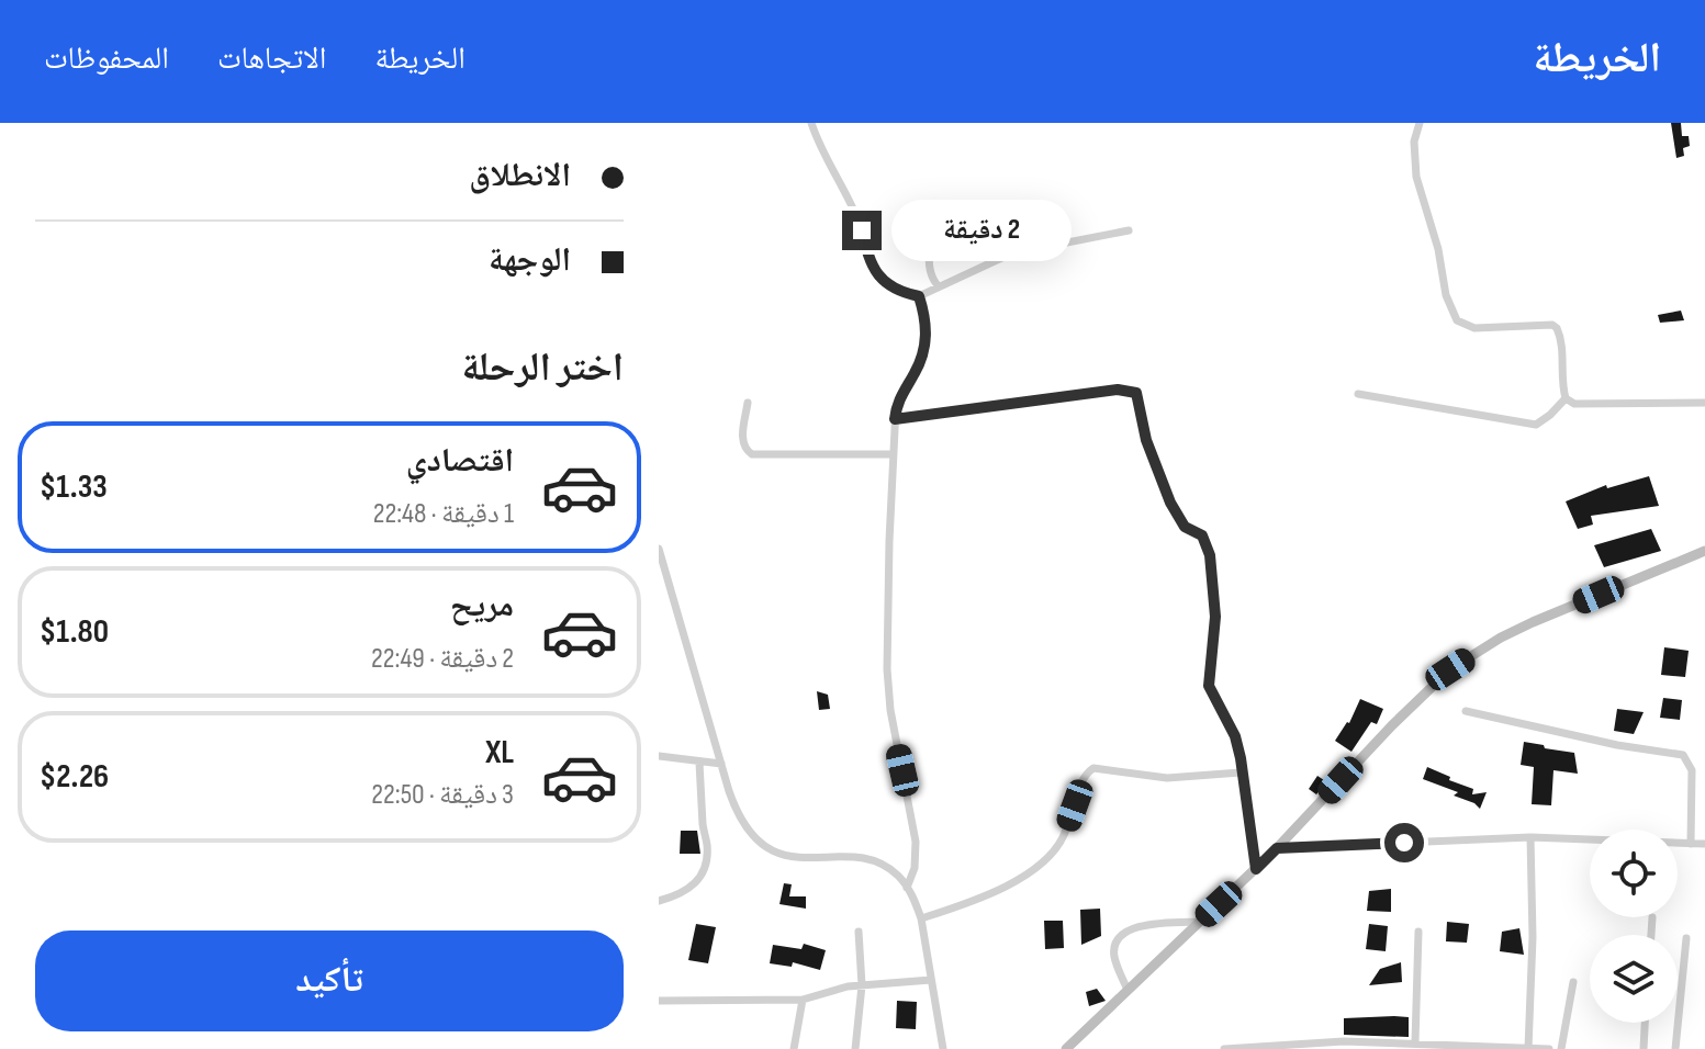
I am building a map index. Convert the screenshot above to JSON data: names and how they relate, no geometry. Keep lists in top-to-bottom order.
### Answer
{
  "page": {
    "header": "الخريطة",
    "nav": ["الخريطة", "الاتجاهات", "المحفوظات"],
    "banner": ["الانطلاق", "الوجهة"],
    "bubble": "2 دقيقة",
    "heading": "اختر الرحلة",
    "list": [
      {
        "name": "اقتصادي",
        "note": "1 دقيقة · 22:48",
        "value": "$1.33"
      },
      {
        "name": "مريح",
        "note": "2 دقيقة · 22:49",
        "value": "$1.80"
      },
      {
        "name": "XL",
        "note": "3 دقيقة · 22:50",
        "value": "$2.26"
      }
    ],
    "buttons": "تأكيد"
  }
}
